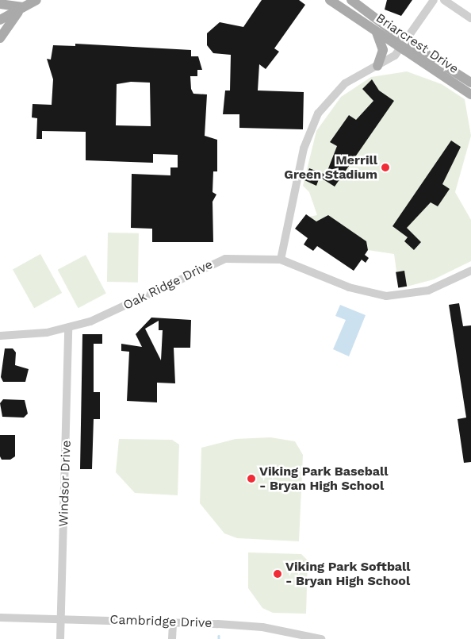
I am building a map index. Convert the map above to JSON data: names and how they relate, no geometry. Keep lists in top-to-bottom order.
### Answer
{
  "streets": {
    "main road": ["Briarcrest Drive"],
    "street": ["Oak Ridge Drive", "Windsor Drive", "Cambridge Drive"]
  },
  "crossings": [
    ["Oak Ridge Drive", "Windsor Drive"],
    ["Windsor Drive", "Cambridge Drive"]
  ],
  "places": ["Merrill Green Stadium", "Viking Park Baseball - Bryan High School", "Viking Park Softball - Bryan High School"]
}
